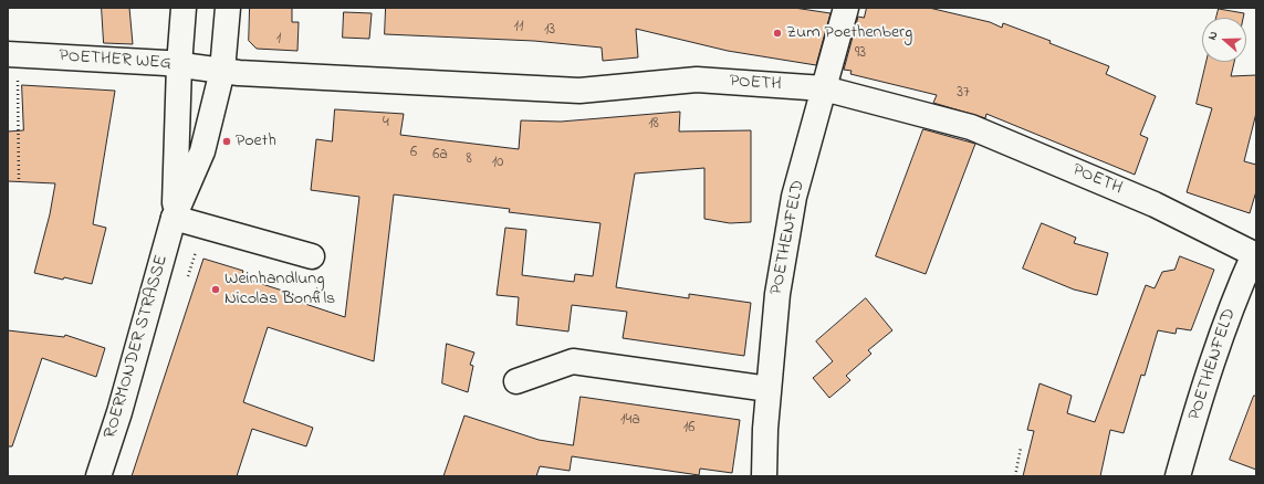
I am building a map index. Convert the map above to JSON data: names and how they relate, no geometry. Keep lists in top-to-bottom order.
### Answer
{
  "streets": {
    "street": [
      "POETHER WEG",
      "POETH",
      "POETHENFELD",
      "ROERMONDER STRASSE"
    ]
  },
  "crossings": [
    ["POETHER WEG", "POETH"],
    ["POETHER WEG", "ROERMONDER STRASSE"],
    ["POETH", "POETHENFELD"],
    ["POETH", "ROERMONDER STRASSE"]
  ],
  "places": ["Zum Poethenberg", "Poeth", "Weinhandlung Nicolas Bonfils"],
  "house_numbers": [
    "11",
    "13",
    "1",
    "93",
    "37",
    "4",
    "18",
    "6",
    "6a",
    "8",
    "10",
    "14a",
    "16"
  ],
  "north": "left"
}
